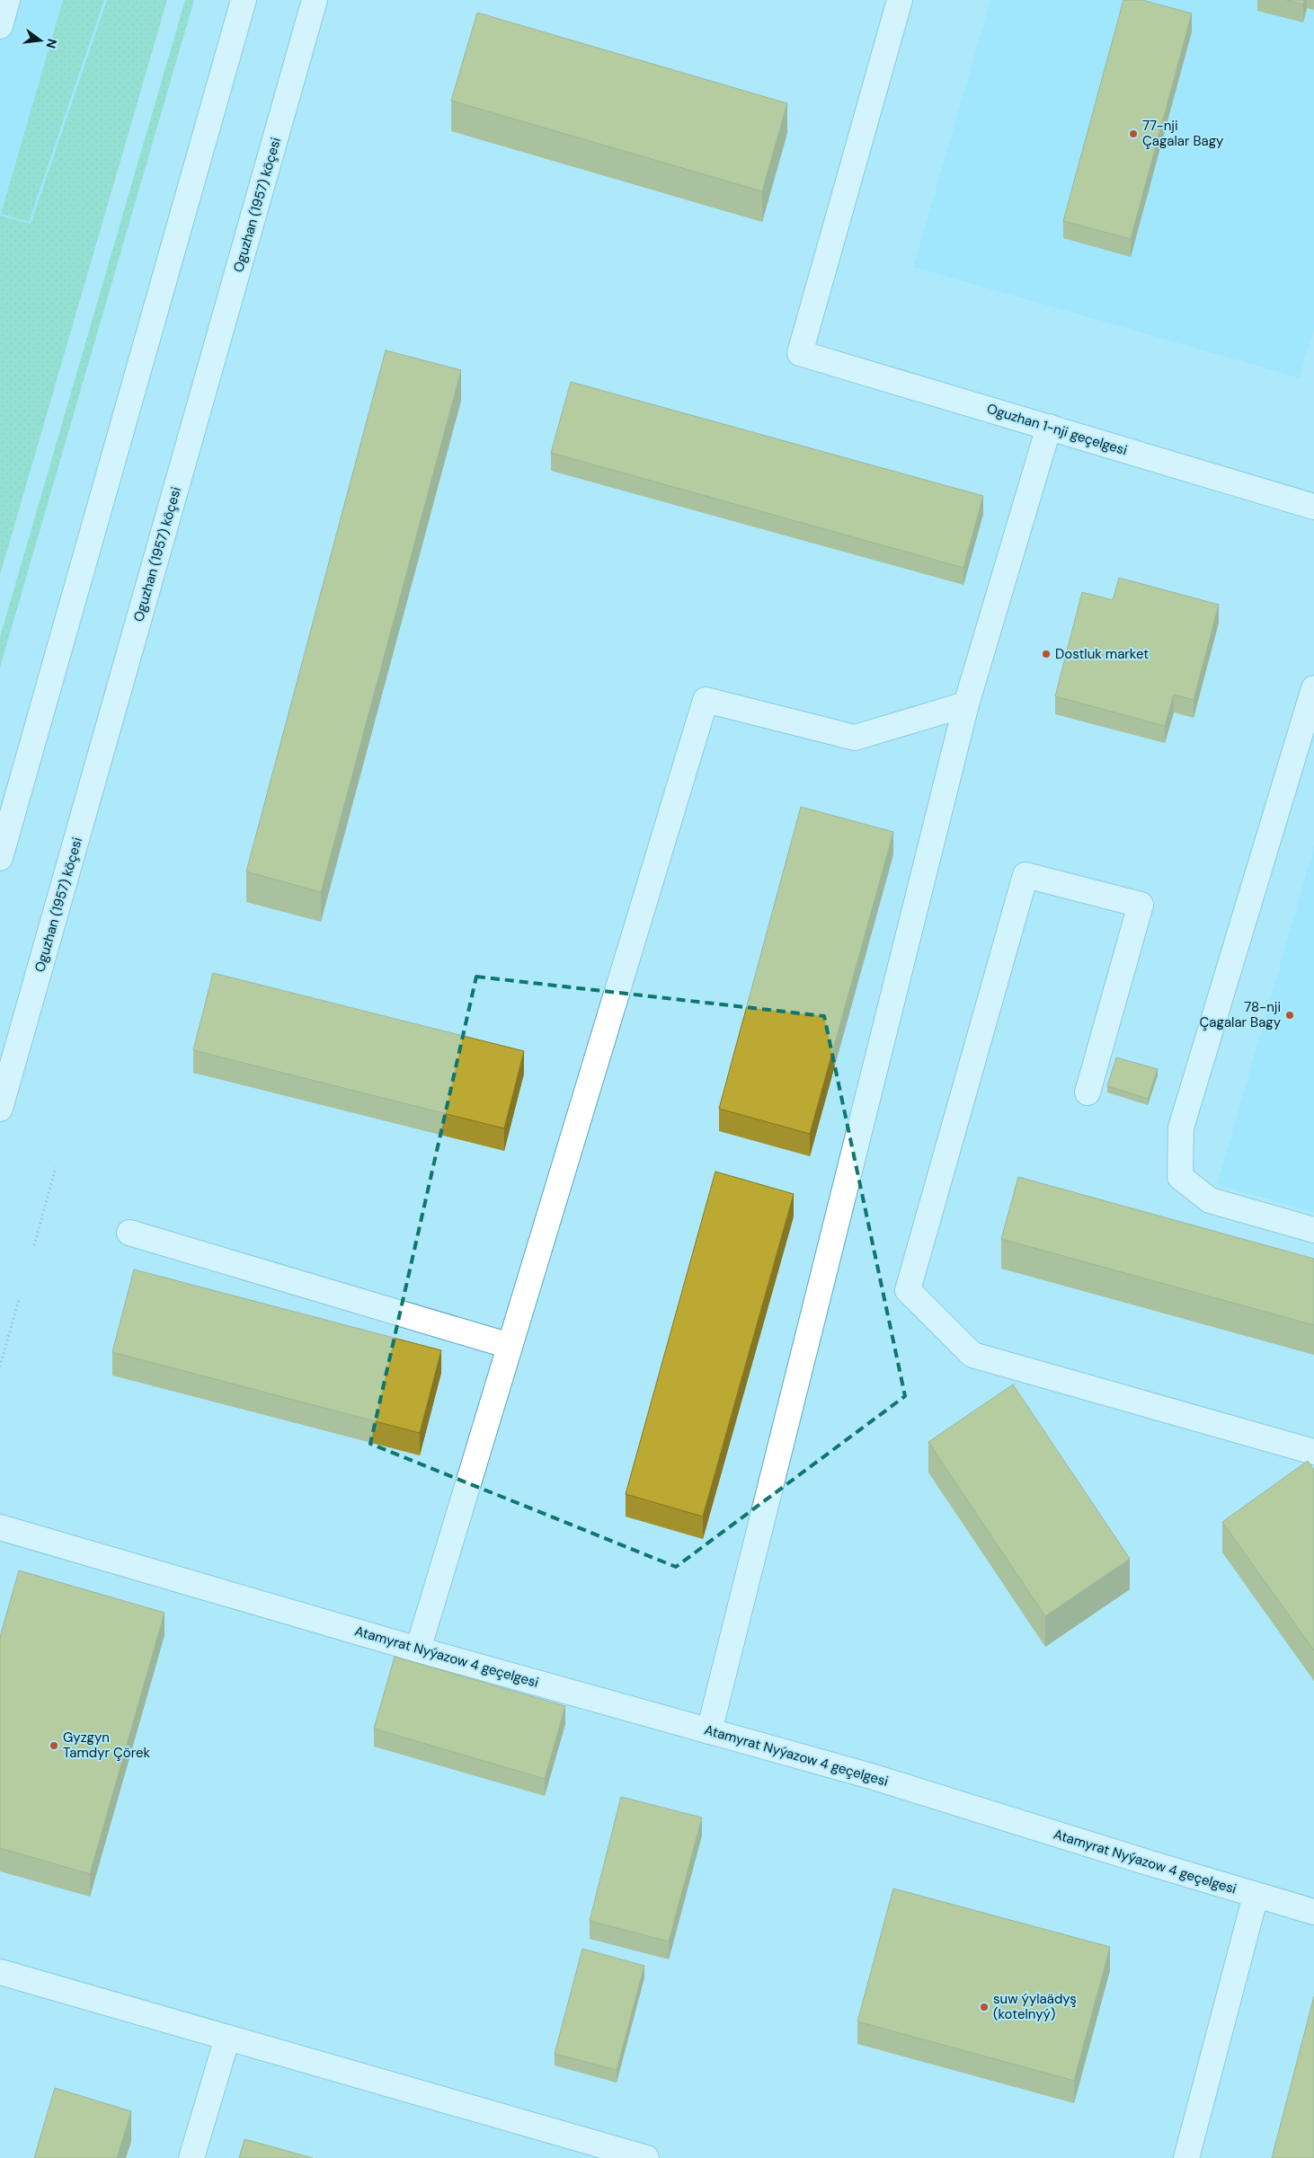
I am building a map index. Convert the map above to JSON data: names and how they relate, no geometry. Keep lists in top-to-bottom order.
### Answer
{
  "streets": {
    "street": ["Oguzhan (1957) köçesi", "Oguzhan 1-nji geçelgesi", "Atamyrat Nyýazow 4 geçelgesi"]
  },
  "places": [
    "77-nji Çagalar Bagy",
    "Dostluk market",
    "78-nji Çagalar Bagy",
    "Gyzgyn Tamdyr Çörek",
    "suw ýylaädyş (kotelnyý)"
  ],
  "north": "right"
}
